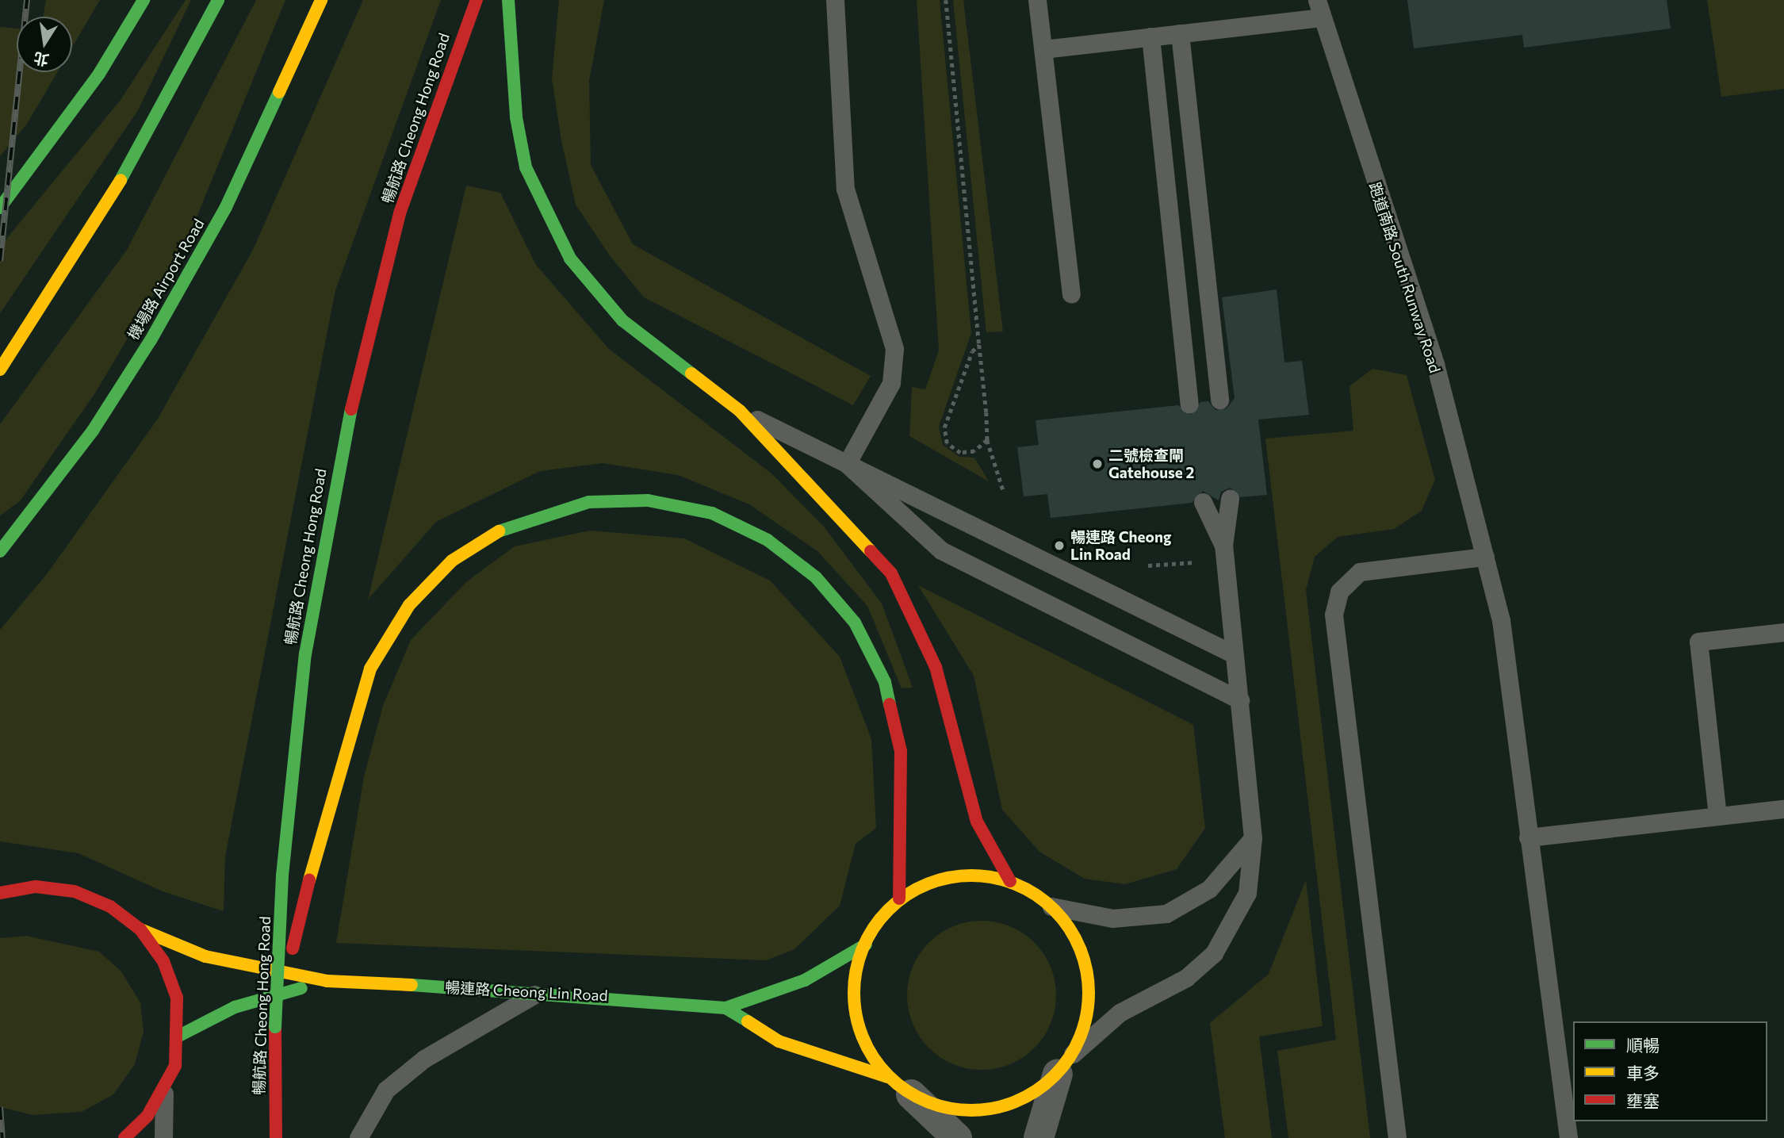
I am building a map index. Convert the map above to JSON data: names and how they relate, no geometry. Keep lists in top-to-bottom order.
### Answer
{
  "streets": {
    "street": ["暢航路 Cheong Hong Road", "機場路 Airport Road", "暢連路 Cheong Lin Road"],
    "lane": ["跑道南路 South Runway Road"]
  },
  "places": ["二號檢查閘 Gatehouse 2", "暢連路 Cheong Lin Road"],
  "legend": ["順暢", "車多", "壅塞"],
  "north": "bottom"
}
